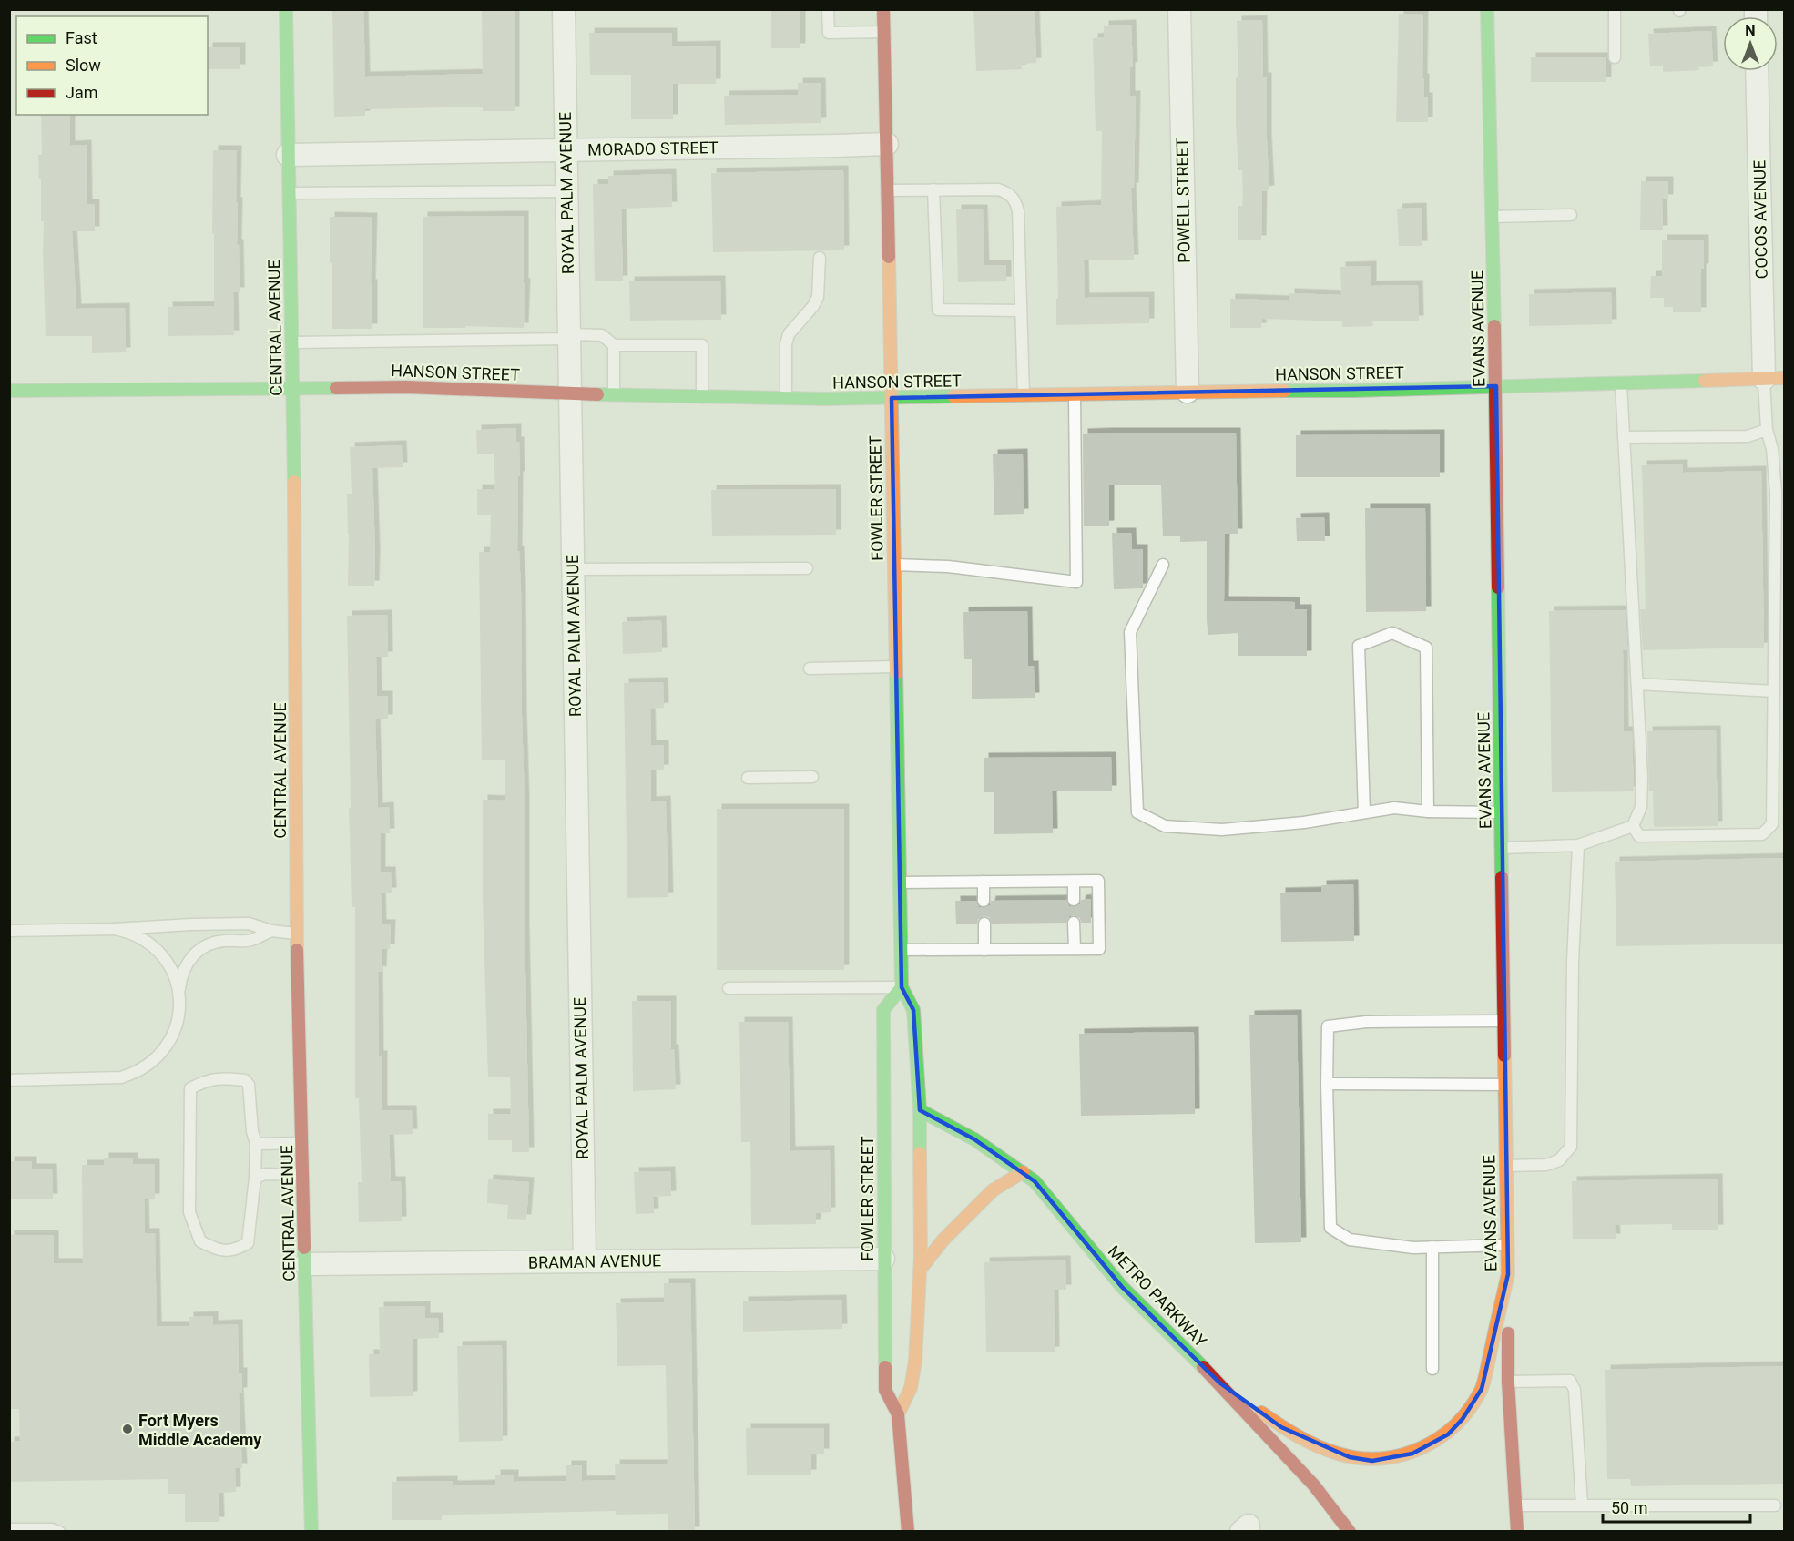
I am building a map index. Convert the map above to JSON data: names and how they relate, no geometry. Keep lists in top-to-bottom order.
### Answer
{
  "streets": {
    "main road": [
      "CENTRAL AVENUE",
      "EVANS AVENUE",
      "HANSON STREET",
      "FOWLER STREET",
      "METRO PARKWAY"
    ],
    "street": [
      "MORADO STREET",
      "ROYAL PALM AVENUE",
      "POWELL STREET",
      "COCOS AVENUE",
      "BRAMAN AVENUE"
    ]
  },
  "crossings": [
    ["MORADO STREET", "ROYAL PALM AVENUE"],
    ["MORADO STREET", "CENTRAL AVENUE"],
    ["MORADO STREET", "FOWLER STREET"],
    ["ROYAL PALM AVENUE", "HANSON STREET"],
    ["ROYAL PALM AVENUE", "BRAMAN AVENUE"],
    ["POWELL STREET", "HANSON STREET"],
    ["COCOS AVENUE", "HANSON STREET"],
    ["CENTRAL AVENUE", "HANSON STREET"],
    ["CENTRAL AVENUE", "BRAMAN AVENUE"],
    ["EVANS AVENUE", "HANSON STREET"],
    ["HANSON STREET", "FOWLER STREET"],
    ["FOWLER STREET", "BRAMAN AVENUE"],
    ["FOWLER STREET", "METRO PARKWAY"]
  ],
  "places": ["Fort Myers Middle Academy"],
  "legend": ["Fast", "Slow", "Jam"],
  "scale_bar": "50 m",
  "north": "top"
}
